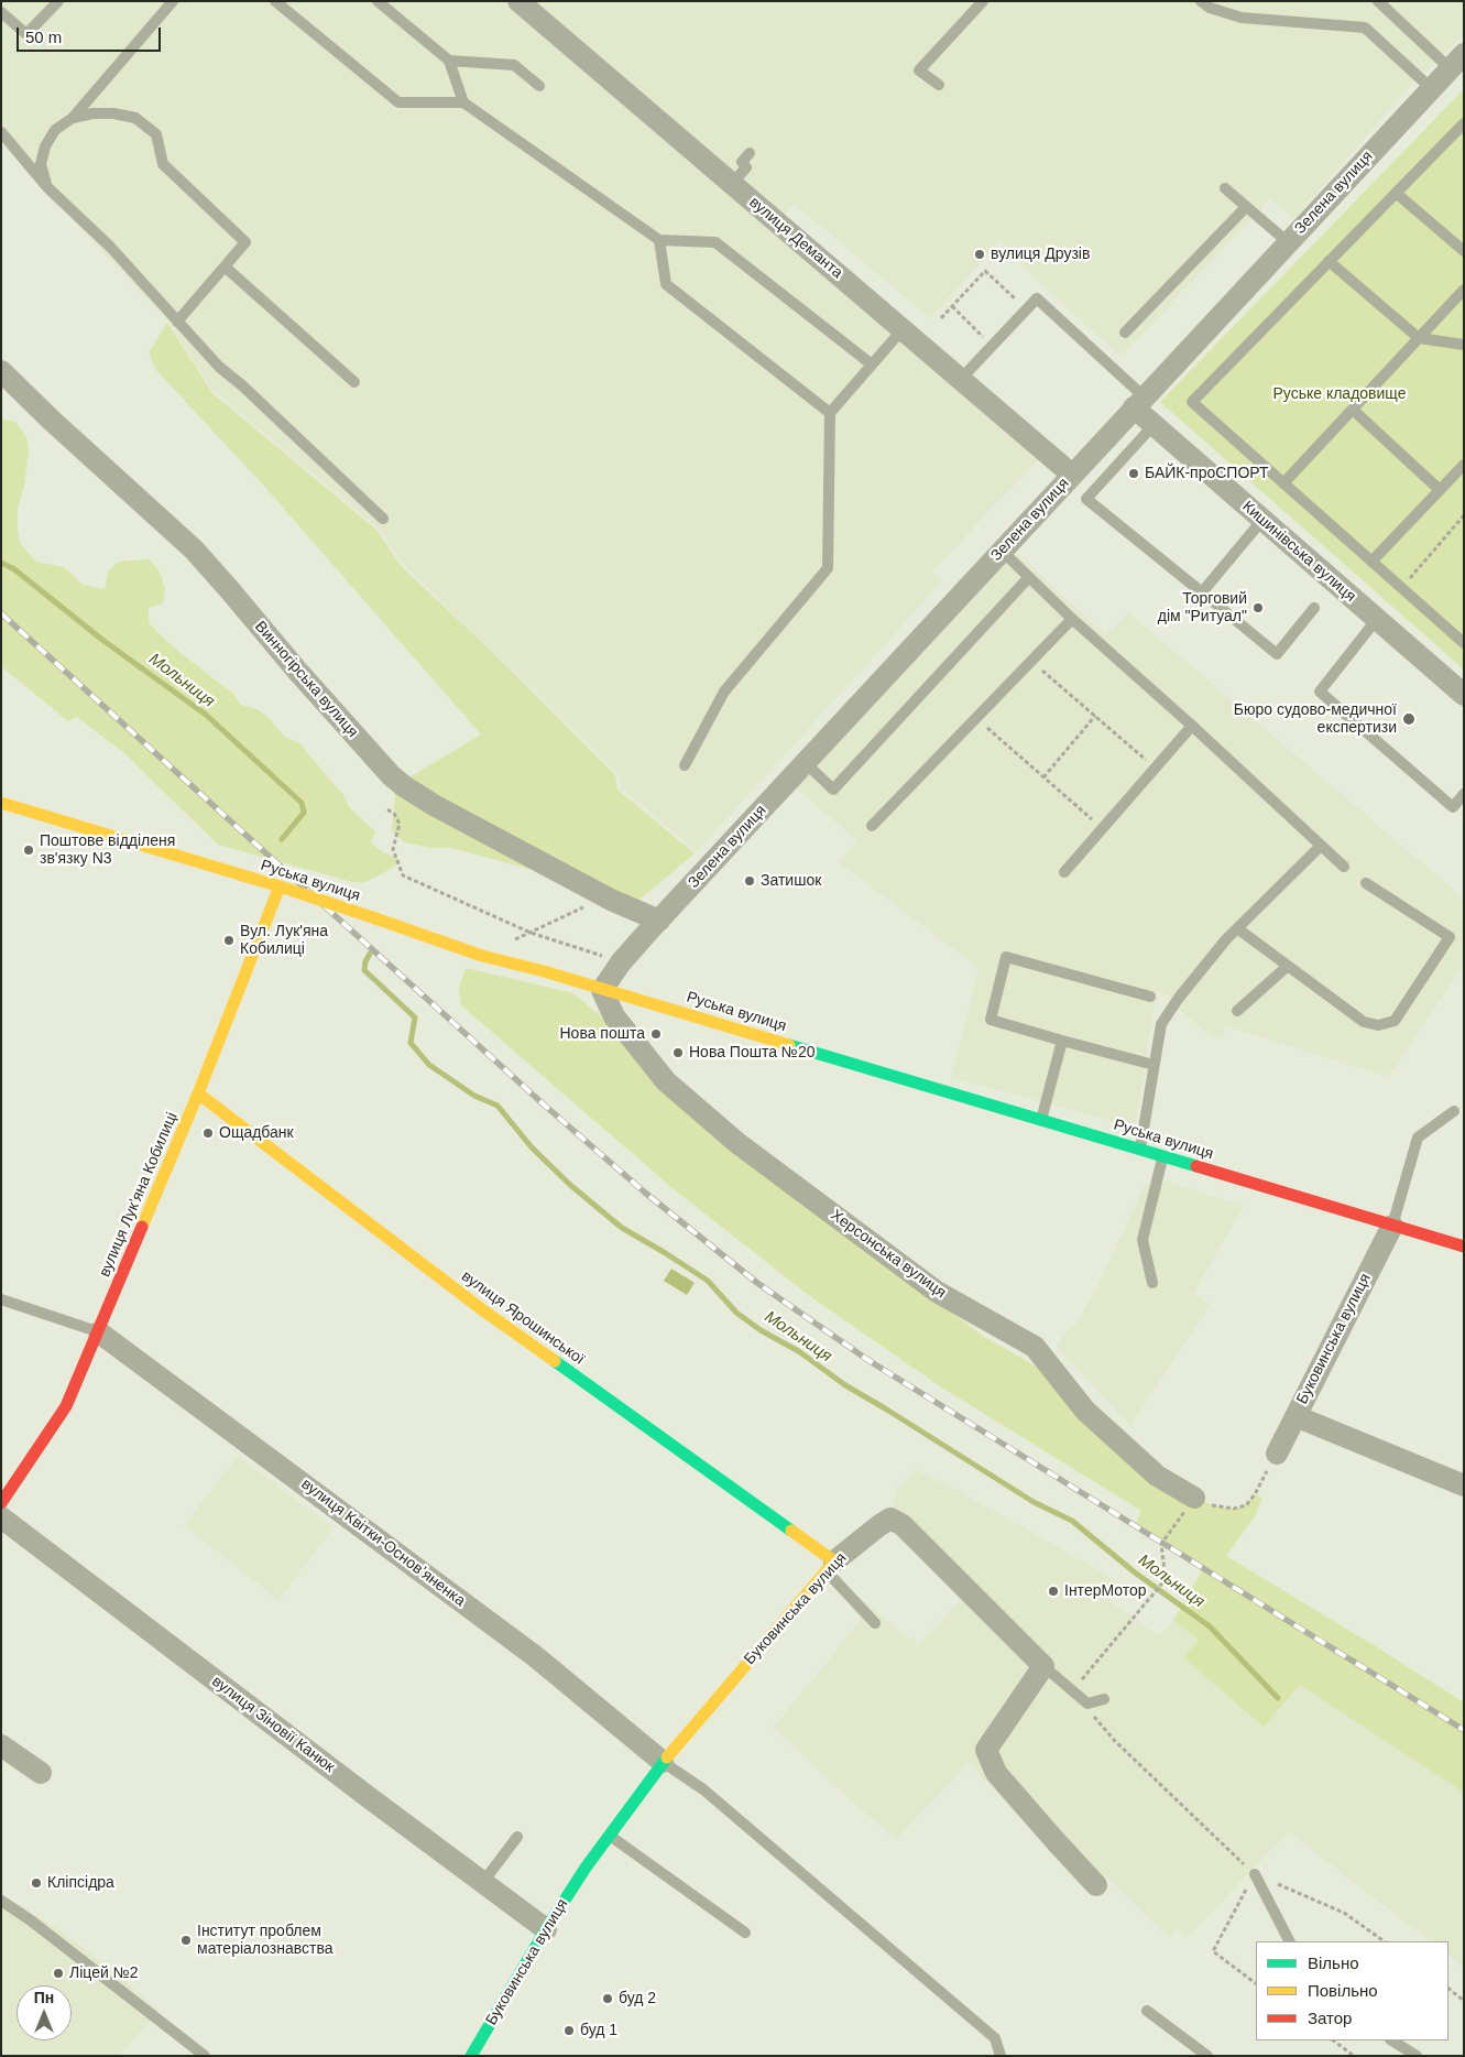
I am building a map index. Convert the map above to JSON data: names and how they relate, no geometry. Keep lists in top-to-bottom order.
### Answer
{
  "streets": {
    "street": [
      "Зелена вулиця",
      "вулиця Деманта",
      "Кишинівська вулиця",
      "Винногірська вулиця",
      "Руська вулиця",
      "вулиця Лукʼяна Кобилиці",
      "Херсонська вулиця",
      "вулиця Ярошинської",
      "Буковинська вулиця",
      "вулиця Квітки-Основʼяненка",
      "вулиця Зіновії Канюк"
    ]
  },
  "crossings": [
    ["Зелена вулиця", "вулиця Деманта"],
    ["Зелена вулиця", "Кишинівська вулиця"],
    ["Зелена вулиця", "Винногірська вулиця"],
    ["Зелена вулиця", "Руська вулиця"],
    ["Зелена вулиця", "Херсонська вулиця"],
    ["Руська вулиця", "вулиця Лукʼяна Кобилиці"],
    ["Руська вулиця", "Херсонська вулиця"],
    ["Руська вулиця", "Буковинська вулиця"],
    ["вулиця Лукʼяна Кобилиці", "вулиця Ярошинської"],
    ["вулиця Лукʼяна Кобилиці", "вулиця Квітки-Основʼяненка"],
    ["вулиця Ярошинської", "Буковинська вулиця"],
    ["Буковинська вулиця", "вулиця Квітки-Основʼяненка"],
    ["Буковинська вулиця", "вулиця Зіновії Канюк"]
  ],
  "water": ["Мольниця"],
  "parks": ["Руське кладовище"],
  "places": [
    "вулиця Друзів",
    "БАЙК-проСПОРТ",
    "Торговий дім \"Ритуал\"",
    "Бюро судово-медичної експертизи",
    "Поштове відділеня зв'язку N3",
    "Затишок",
    "Вул. Лук'яна Кобилиці",
    "Нова пошта",
    "Нова Пошта №20",
    "Ощадбанк",
    "ІнтерМотор",
    "Кліпсідра",
    "Інститут проблем матеріалознавства",
    "Ліцей №2",
    "буд 2",
    "буд 1"
  ],
  "legend": ["Вільно", "Повільно", "Затор"],
  "scale_bar": "50 m",
  "north": "top"
}
